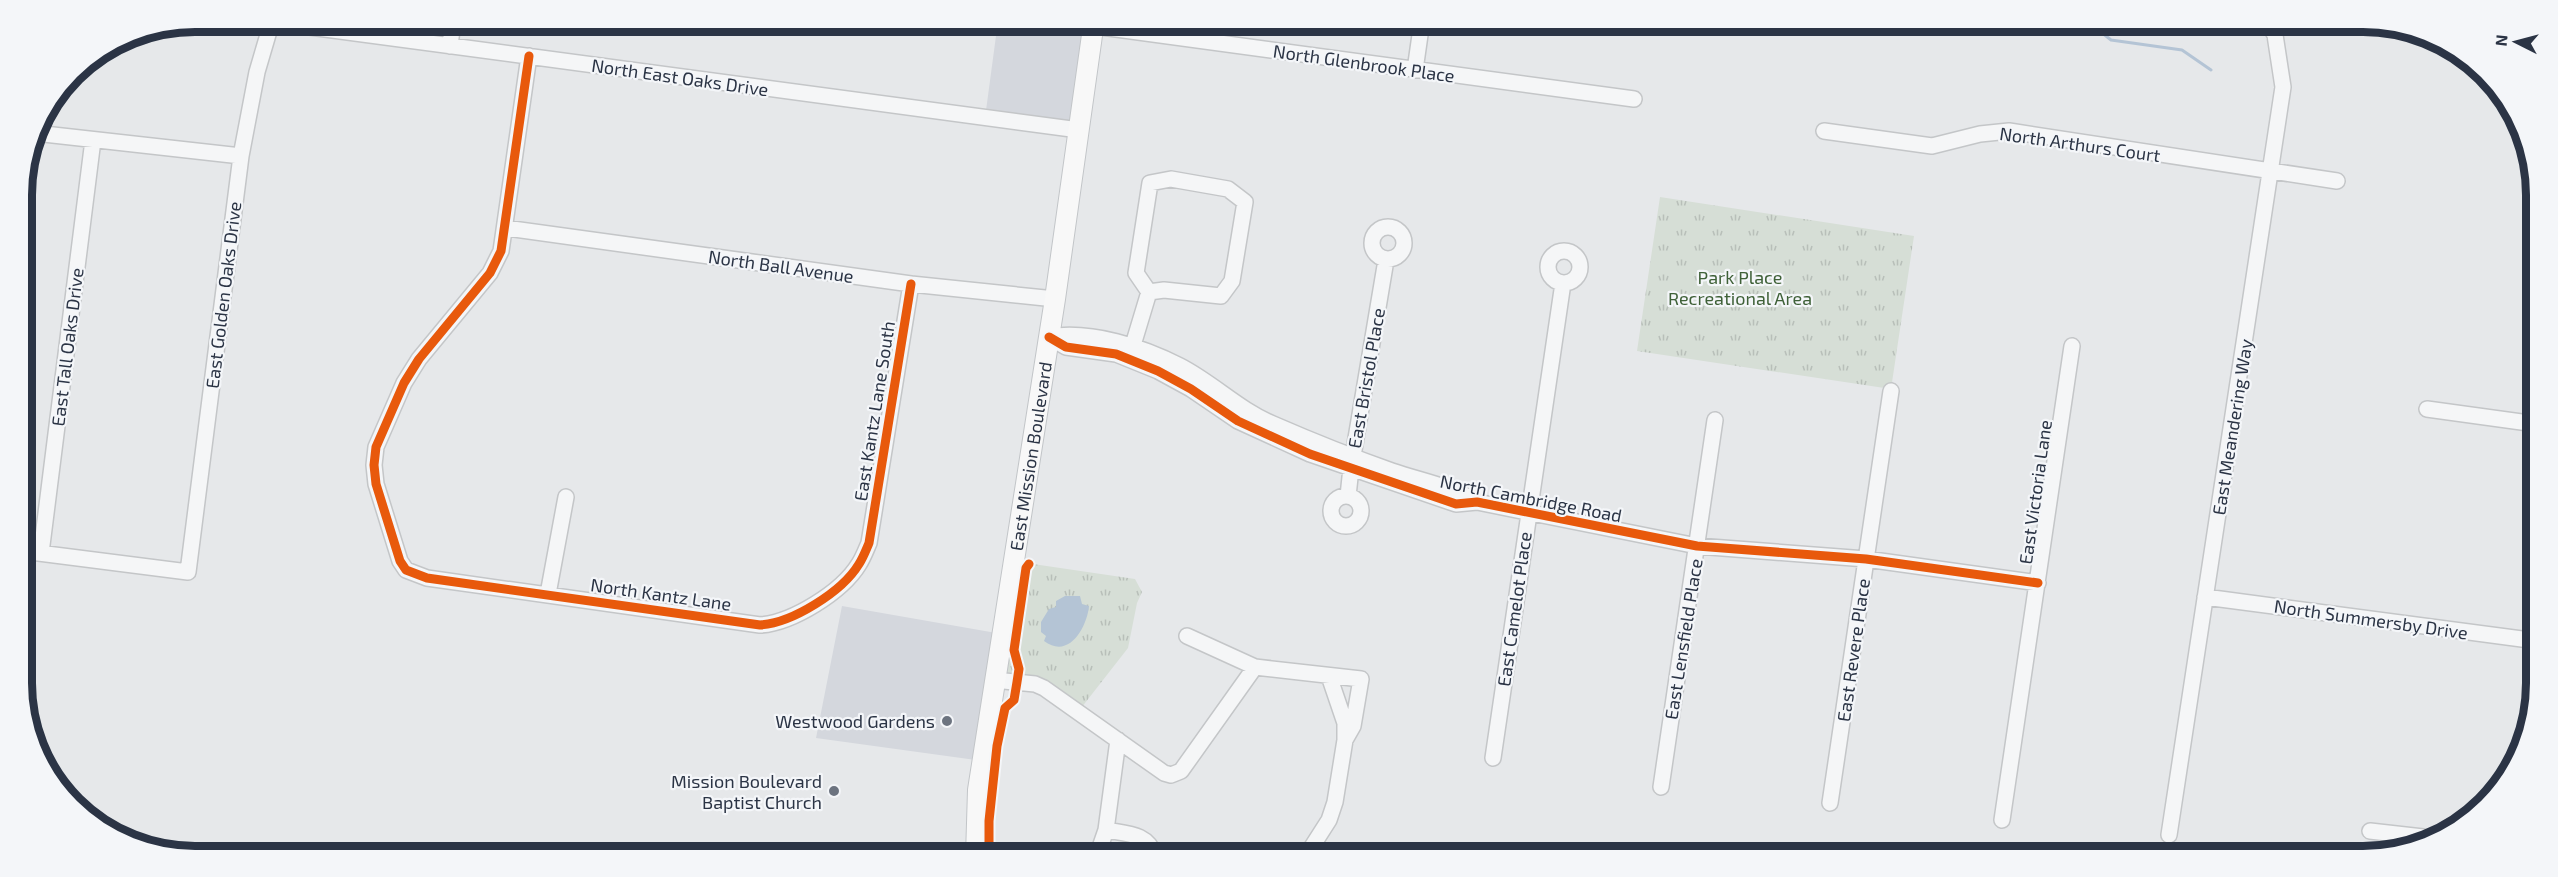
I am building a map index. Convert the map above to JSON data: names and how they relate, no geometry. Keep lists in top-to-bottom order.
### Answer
{
  "streets": {
    "main road": ["East Mission Boulevard"],
    "street": [
      "North Glenbrook Place",
      "North East Oaks Drive",
      "North Arthurs Court",
      "North Ball Avenue",
      "East Golden Oaks Drive",
      "East Tall Oaks Drive",
      "East Bristol Place",
      "East Kantz Lane South",
      "East Meandering Way",
      "East Victoria Lane",
      "North Cambridge Road",
      "North Kantz Lane",
      "East Camelot Place",
      "North Summersby Drive",
      "East Lensfield Place",
      "East Revere Place"
    ]
  },
  "crossings": [
    ["North East Oaks Drive", "East Mission Boulevard"],
    ["North Arthurs Court", "East Meandering Way"],
    ["North Ball Avenue", "East Kantz Lane South"],
    ["North Ball Avenue", "East Mission Boulevard"],
    ["North Ball Avenue", "North Kantz Lane"],
    ["East Golden Oaks Drive", "East Tall Oaks Drive"],
    ["East Bristol Place", "North Cambridge Road"],
    ["East Kantz Lane South", "North Kantz Lane"],
    ["East Meandering Way", "North Summersby Drive"],
    ["East Mission Boulevard", "North Cambridge Road"],
    ["East Victoria Lane", "North Cambridge Road"],
    ["North Cambridge Road", "East Camelot Place"],
    ["North Cambridge Road", "East Lensfield Place"],
    ["North Cambridge Road", "East Revere Place"]
  ],
  "parks": ["Park Place Recreational Area"],
  "places": ["Westwood Gardens", "Mission Boulevard Baptist Church"],
  "north": "left"
}
